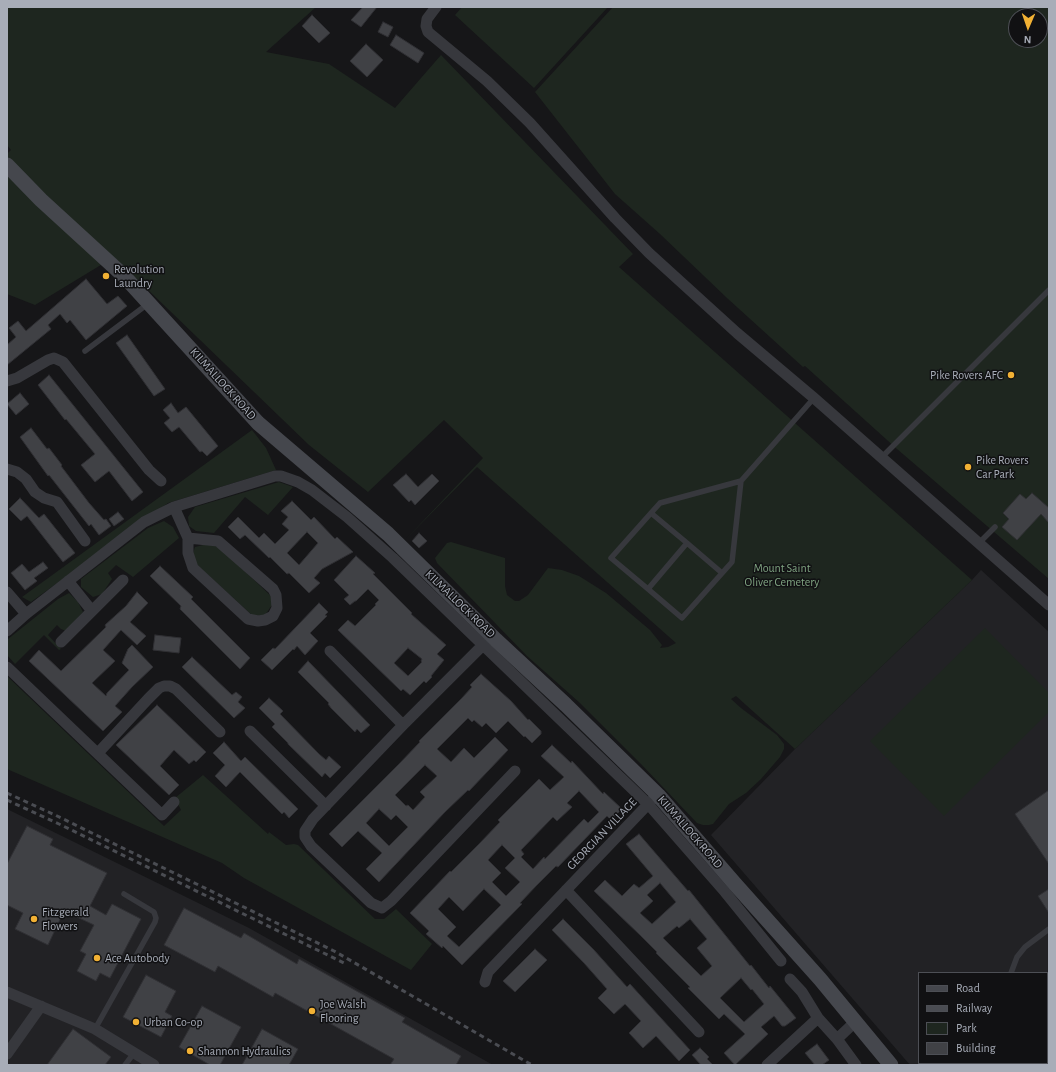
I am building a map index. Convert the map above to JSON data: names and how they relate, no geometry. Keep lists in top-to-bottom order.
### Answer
{
  "streets": {
    "main road": ["KILMALLOCK ROAD"],
    "street": ["GEORGIAN VILLAGE"]
  },
  "crossings": [
    ["KILMALLOCK ROAD", "GEORGIAN VILLAGE"]
  ],
  "parks": ["Mount Saint Oliver Cemetery"],
  "places": [
    "Revolution Laundry",
    "Pike Rovers AFC",
    "Pike Rovers Car Park",
    "Fitzgerald Flowers",
    "Ace Autobody",
    "Joe Walsh Flooring",
    "Urban Co-op",
    "Shannon Hydraulics"
  ],
  "legend": [
    "Road",
    "Railway",
    "Park",
    "Building"
  ],
  "north": "bottom"
}
